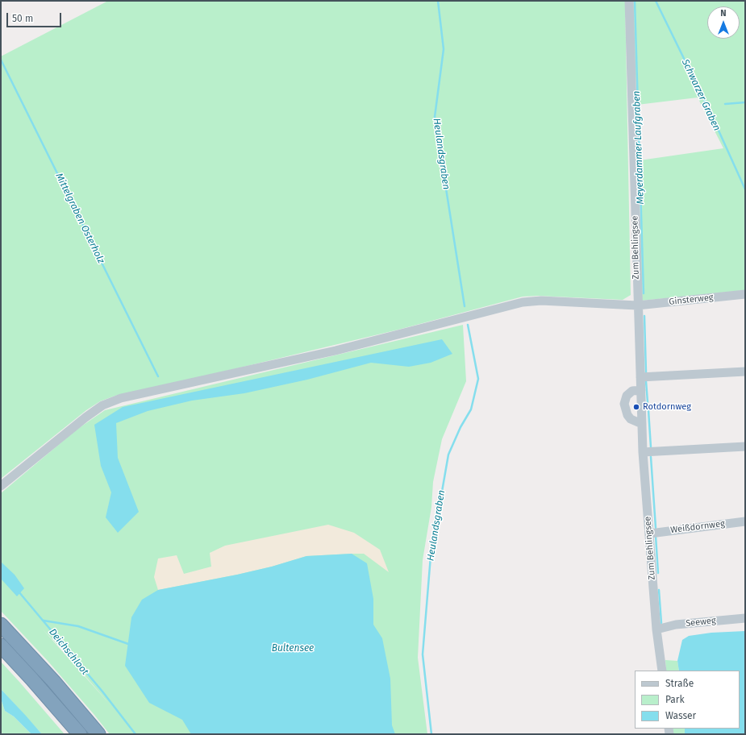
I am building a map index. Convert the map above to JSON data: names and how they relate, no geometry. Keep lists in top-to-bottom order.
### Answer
{
  "streets": {
    "street": [
      "Zum Behlingsee",
      "Ginsterweg",
      "Weißdornweg",
      "Seeweg"
    ]
  },
  "crossings": [
    ["Zum Behlingsee", "Ginsterweg"],
    ["Zum Behlingsee", "Weißdornweg"],
    ["Zum Behlingsee", "Seeweg"]
  ],
  "water": [
    "Schwarzer Graben",
    "Meyerdammer Laufgraben",
    "Heulandsgraben",
    "Mittelgraben Osterholz",
    "Bultensee",
    "Deichschloot"
  ],
  "places": ["Rotdornweg"],
  "legend": ["Straße", "Park", "Wasser"],
  "scale_bar": "50 m",
  "north": "top"
}
